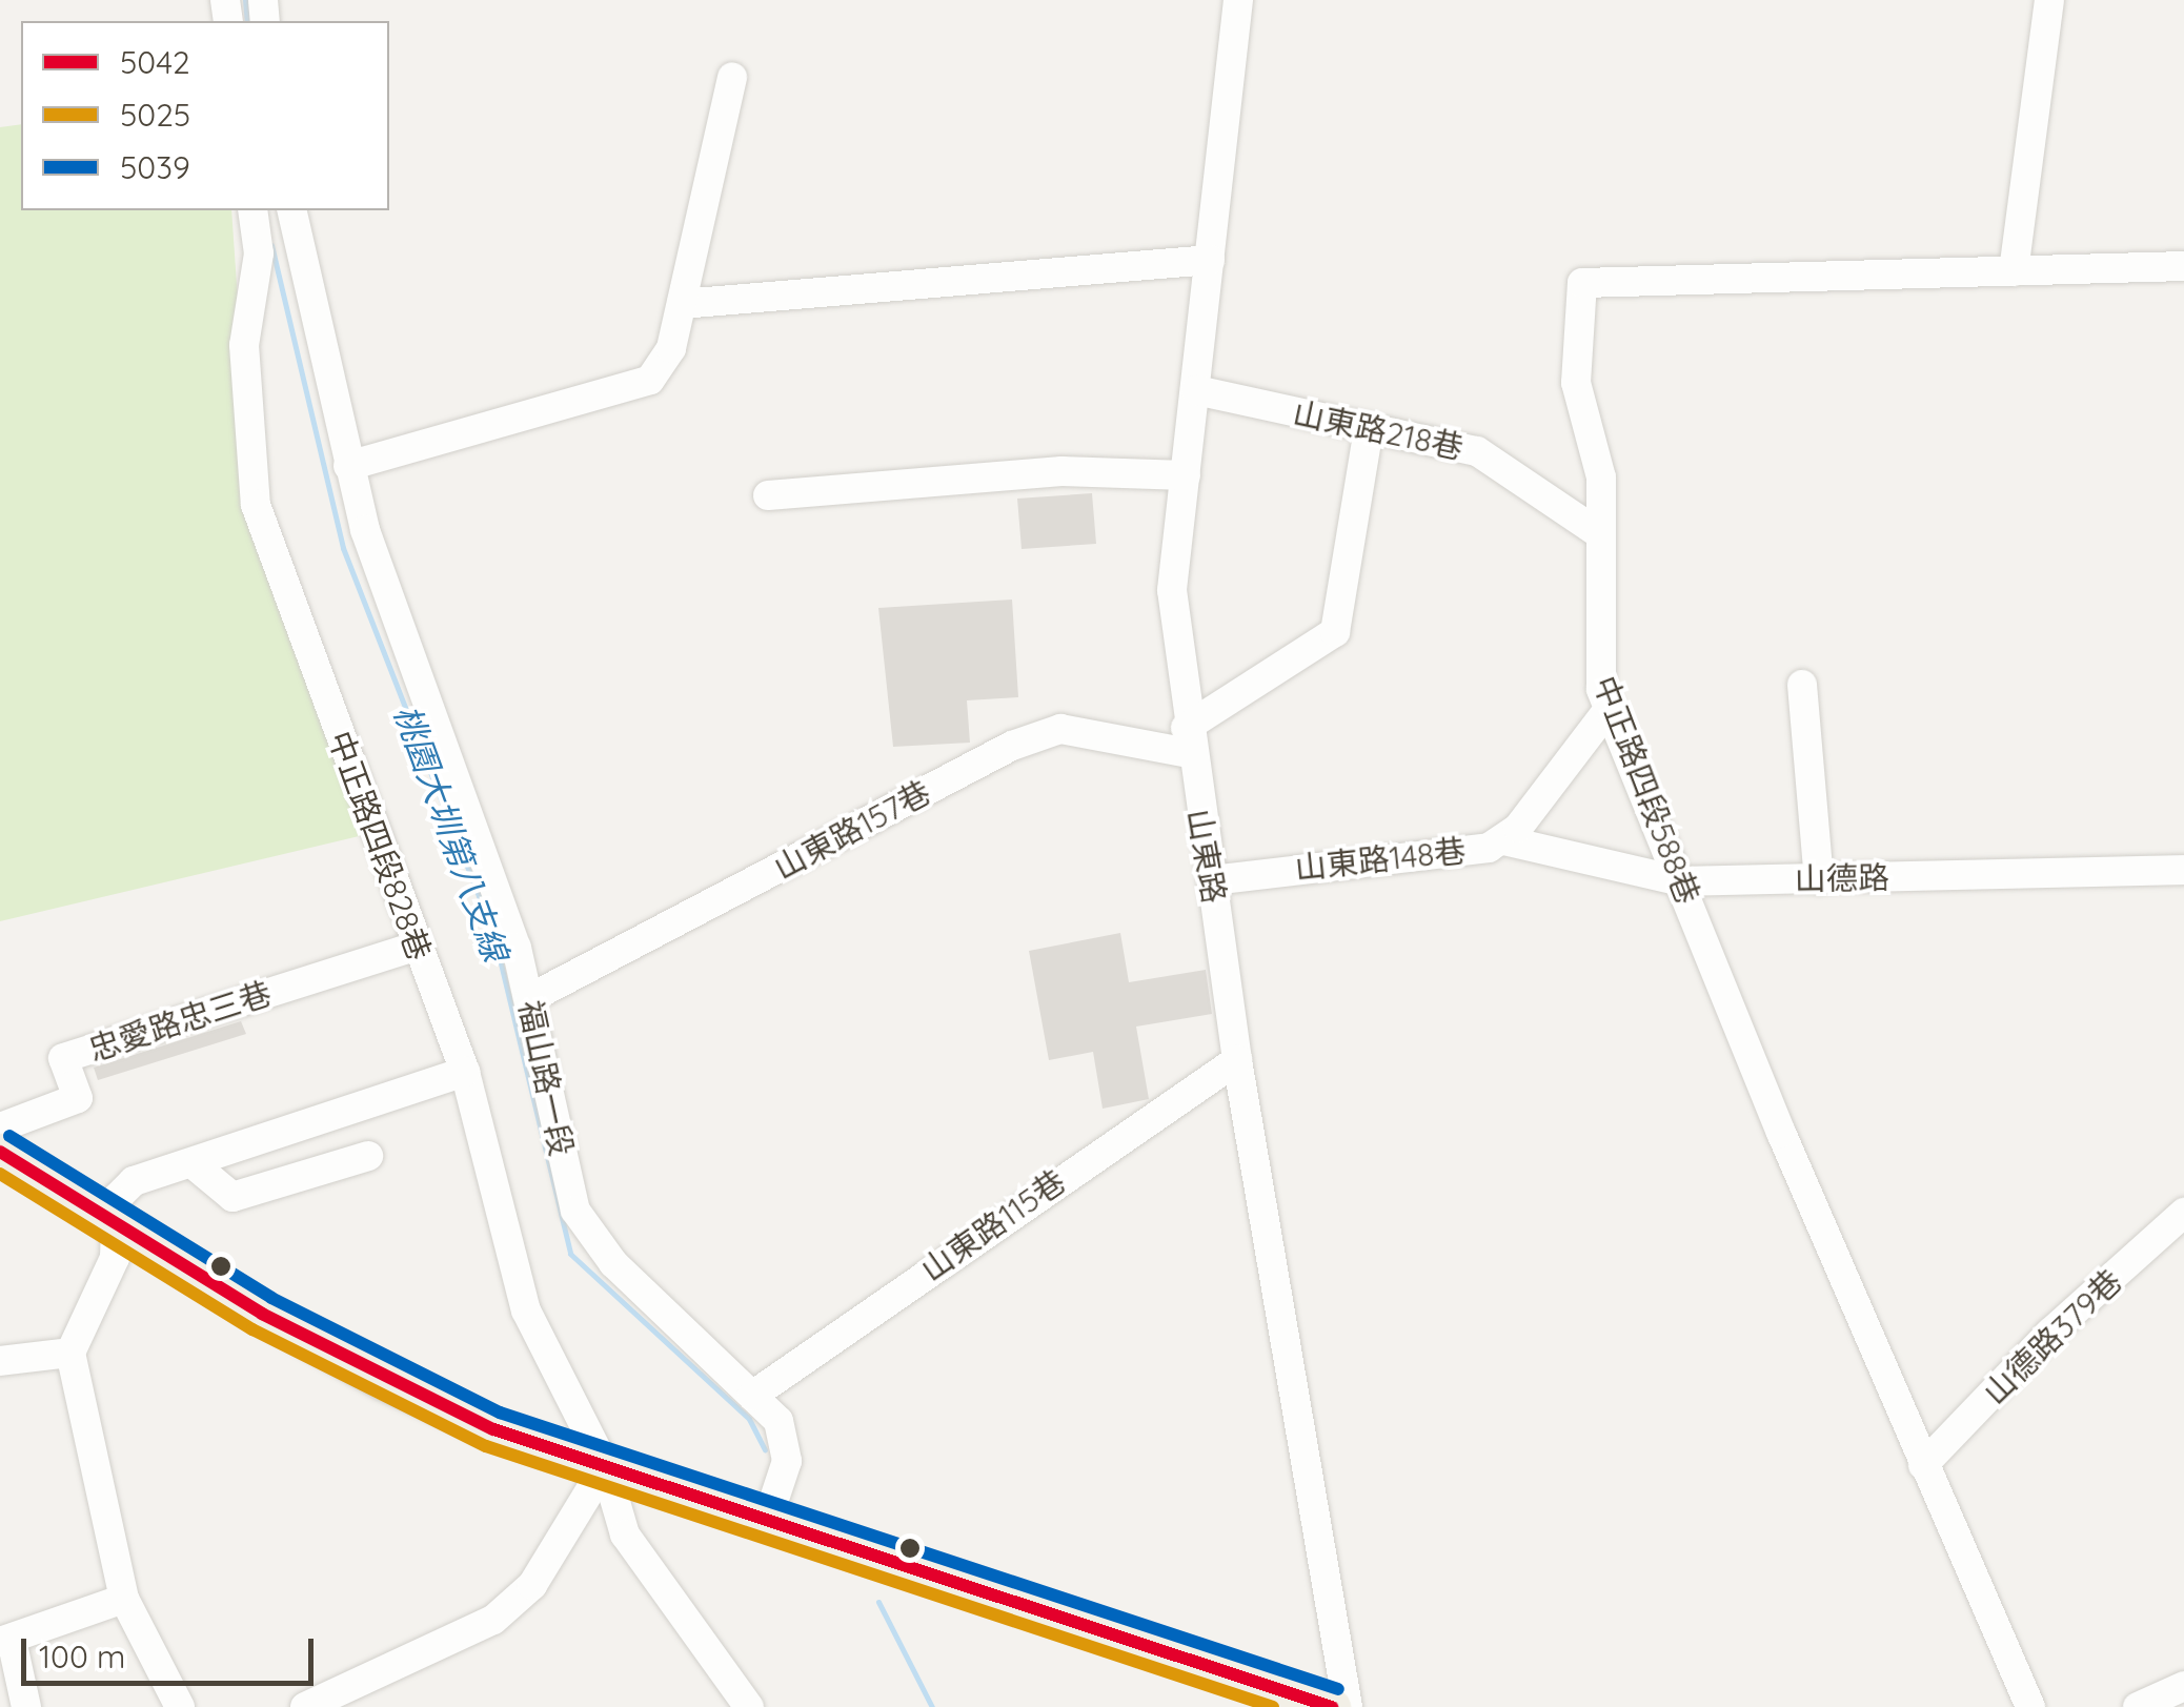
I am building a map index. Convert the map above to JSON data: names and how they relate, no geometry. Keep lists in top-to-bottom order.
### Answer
{
  "streets": {
    "street": [
      "山東路218巷",
      "中正路四段588巷",
      "山東路157巷",
      "中正路四段828巷",
      "山東路",
      "山東路148巷",
      "山德路",
      "忠愛路忠三巷",
      "福山路一段",
      "山東路115巷",
      "山德路379巷"
    ]
  },
  "crossings": [
    ["山東路218巷", "中正路四段588巷"],
    ["山東路218巷", "山東路"],
    ["中正路四段588巷", "山東路148巷"],
    ["中正路四段588巷", "山德路"],
    ["中正路四段588巷", "山德路379巷"],
    ["山東路157巷", "山東路"],
    ["山東路157巷", "福山路一段"],
    ["中正路四段828巷", "忠愛路忠三巷"],
    ["山東路", "山東路148巷"],
    ["山東路", "山東路115巷"],
    ["山東路148巷", "山德路"],
    ["福山路一段", "山東路115巷"]
  ],
  "water": ["桃園大圳第八支線"],
  "lines": ["transit line 5039", "transit line 5042", "transit line 5025"],
  "legend": ["5042", "5025", "5039"],
  "scale_bar": "100 m"
}
